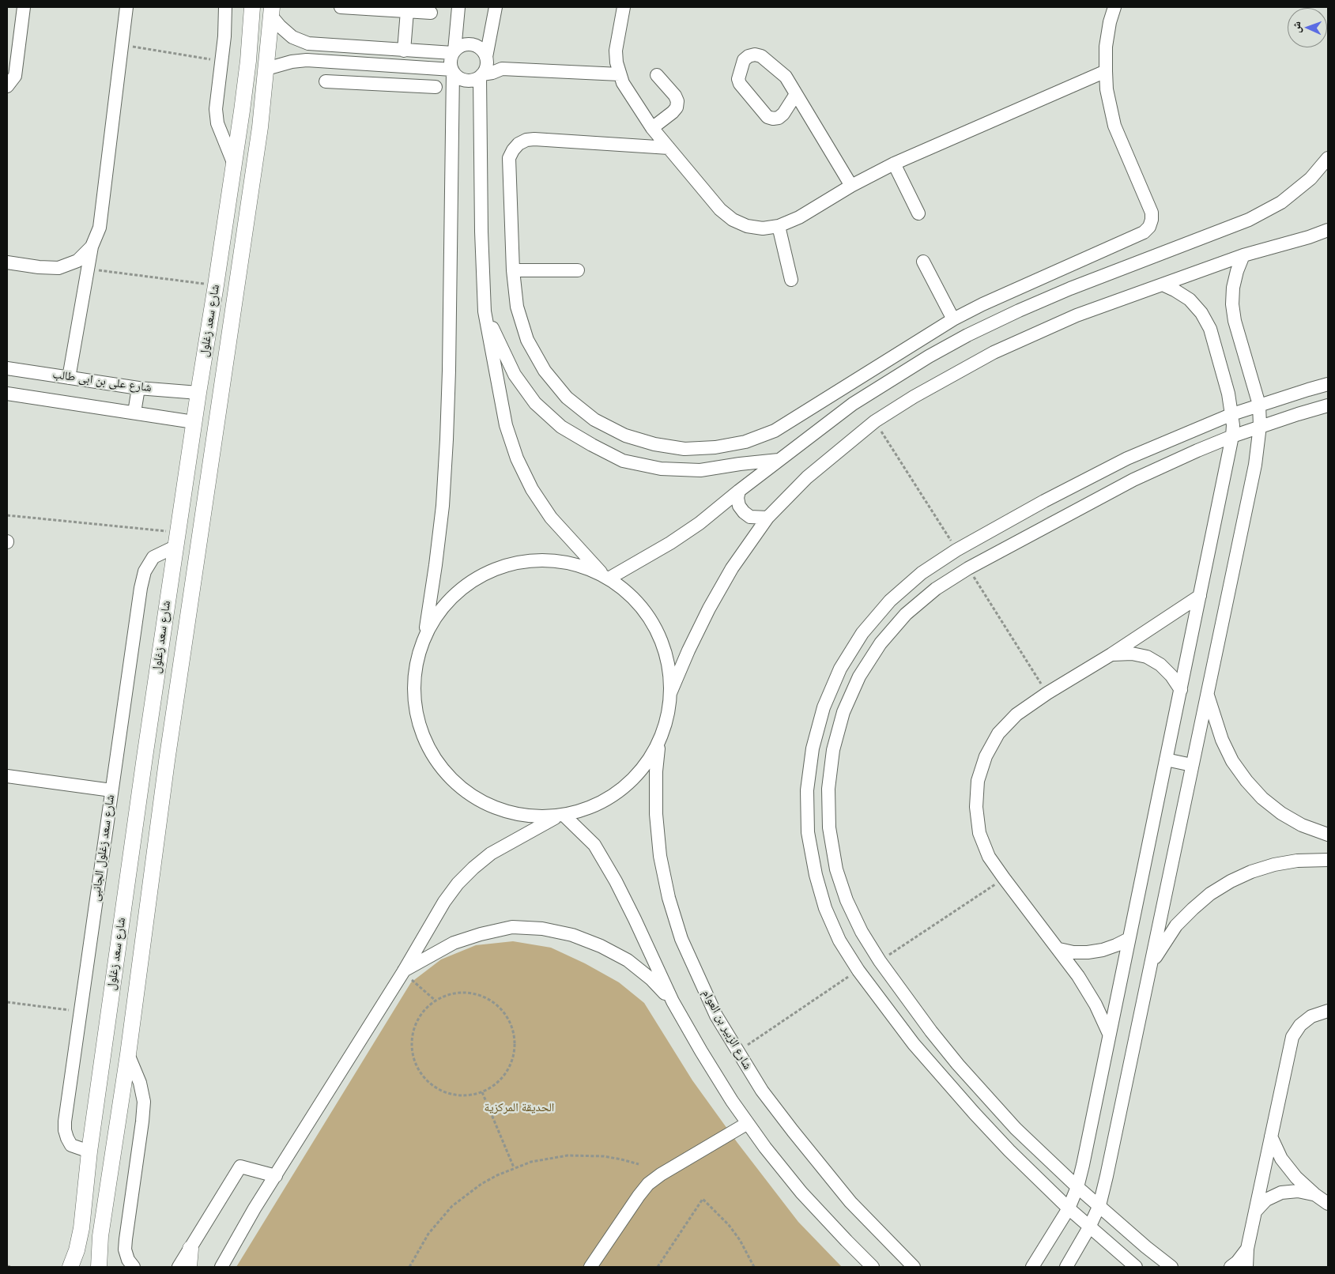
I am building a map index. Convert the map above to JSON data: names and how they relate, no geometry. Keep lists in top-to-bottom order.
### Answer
{
  "streets": {
    "main road": ["شارع سعد زغلول"],
    "street": ["شارع على بن ابى طالب", "شارع سعد زغلول الجانبى", "شارع الزبير بن العوام"]
  },
  "crossings": [
    ["شارع سعد زغلول", "شارع على بن ابى طالب"],
    ["شارع سعد زغلول", "شارع سعد زغلول الجانبى"]
  ],
  "parks": ["الحديقة المركزية"],
  "north": "left"
}
